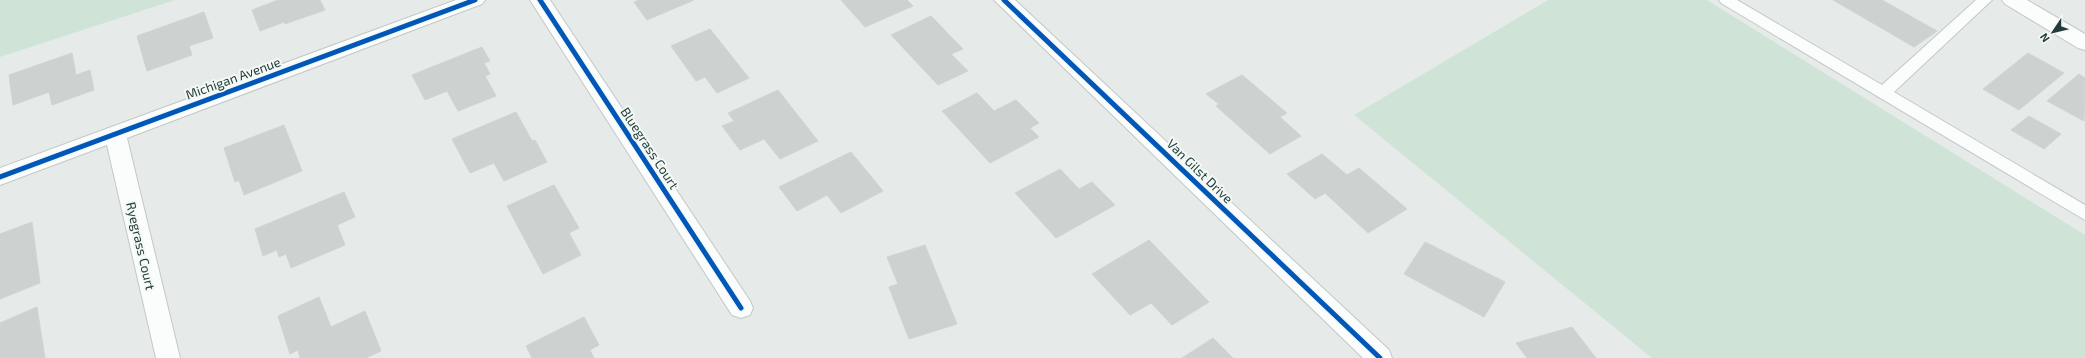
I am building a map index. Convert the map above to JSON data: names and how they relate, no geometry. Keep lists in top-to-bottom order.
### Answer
{
  "streets": {
    "street": [
      "Michigan Avenue",
      "Bluegrass Court",
      "Van Gilst Drive",
      "Ryegrass Court"
    ]
  },
  "crossings": [
    ["Michigan Avenue", "Ryegrass Court"]
  ],
  "north": "bottom left"
}
